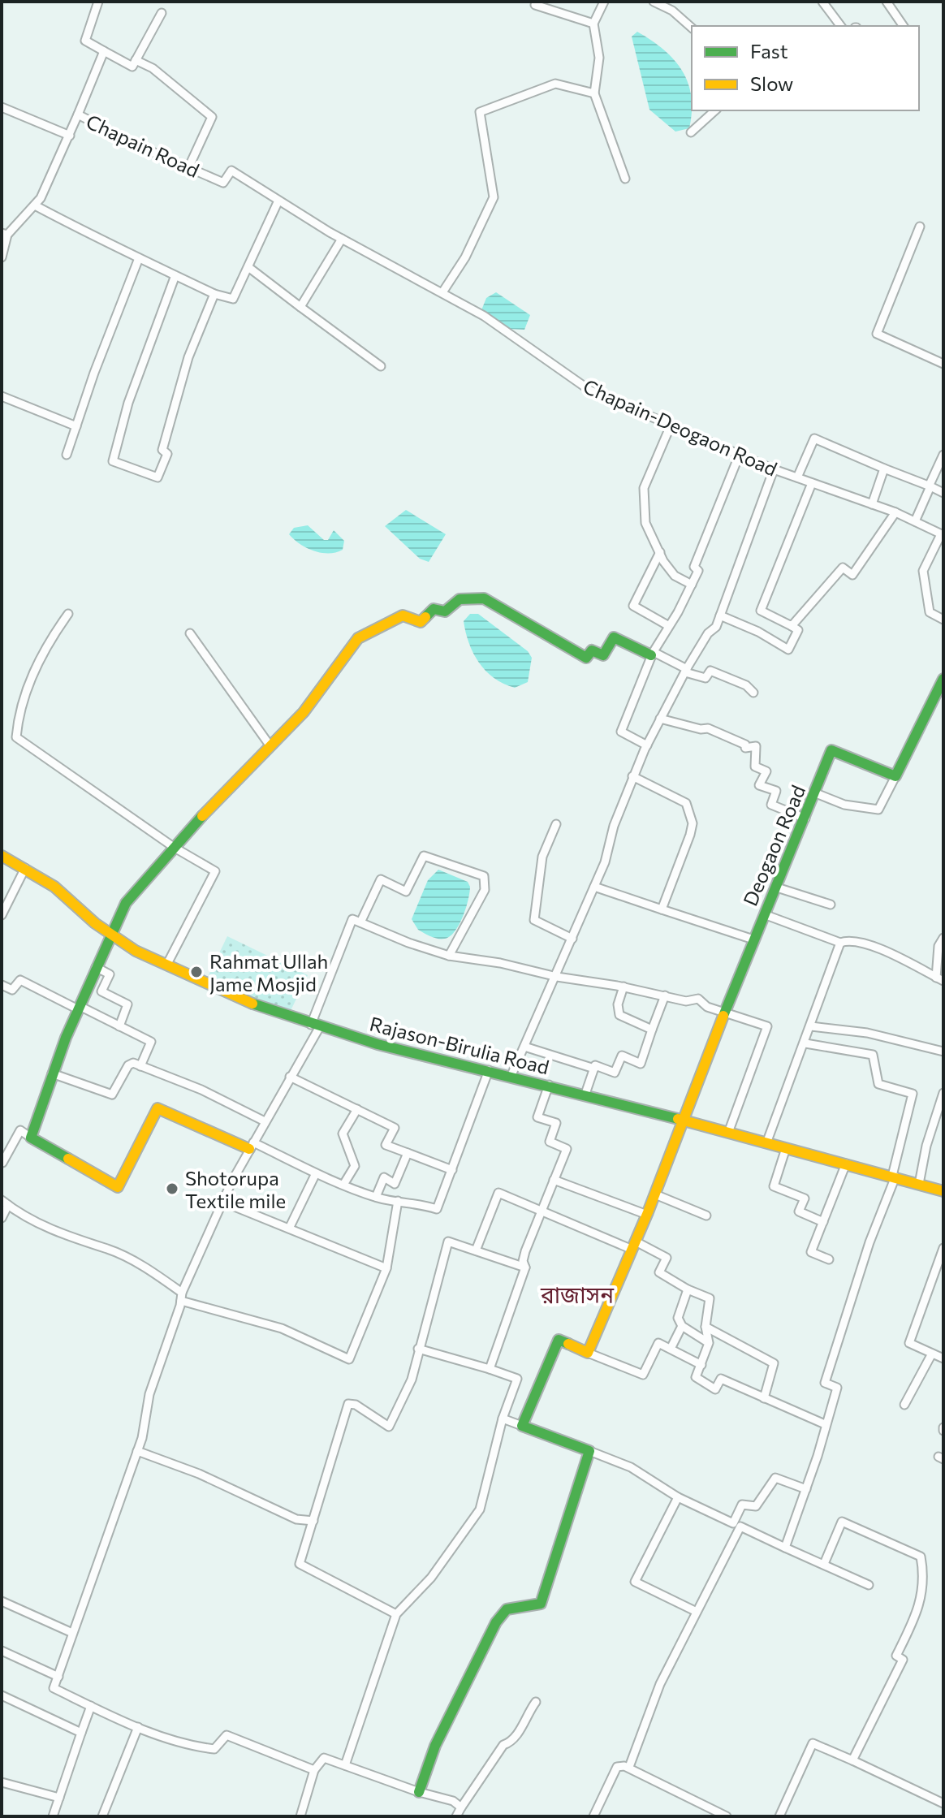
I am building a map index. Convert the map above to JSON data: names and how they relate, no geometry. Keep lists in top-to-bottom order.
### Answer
{
  "streets": {
    "street": [
      "Chapain Road",
      "Chapain-Deogaon Road",
      "Deogaon Road",
      "Rajason-Birulia Road"
    ]
  },
  "crossings": [
    ["Chapain Road", "Chapain-Deogaon Road"],
    ["Deogaon Road", "Rajason-Birulia Road"]
  ],
  "districts": ["রাজাসন"],
  "places": ["Rahmat Ullah Jame Mosjid", "Shotorupa Textile mile"],
  "legend": ["Fast", "Slow"]
}
